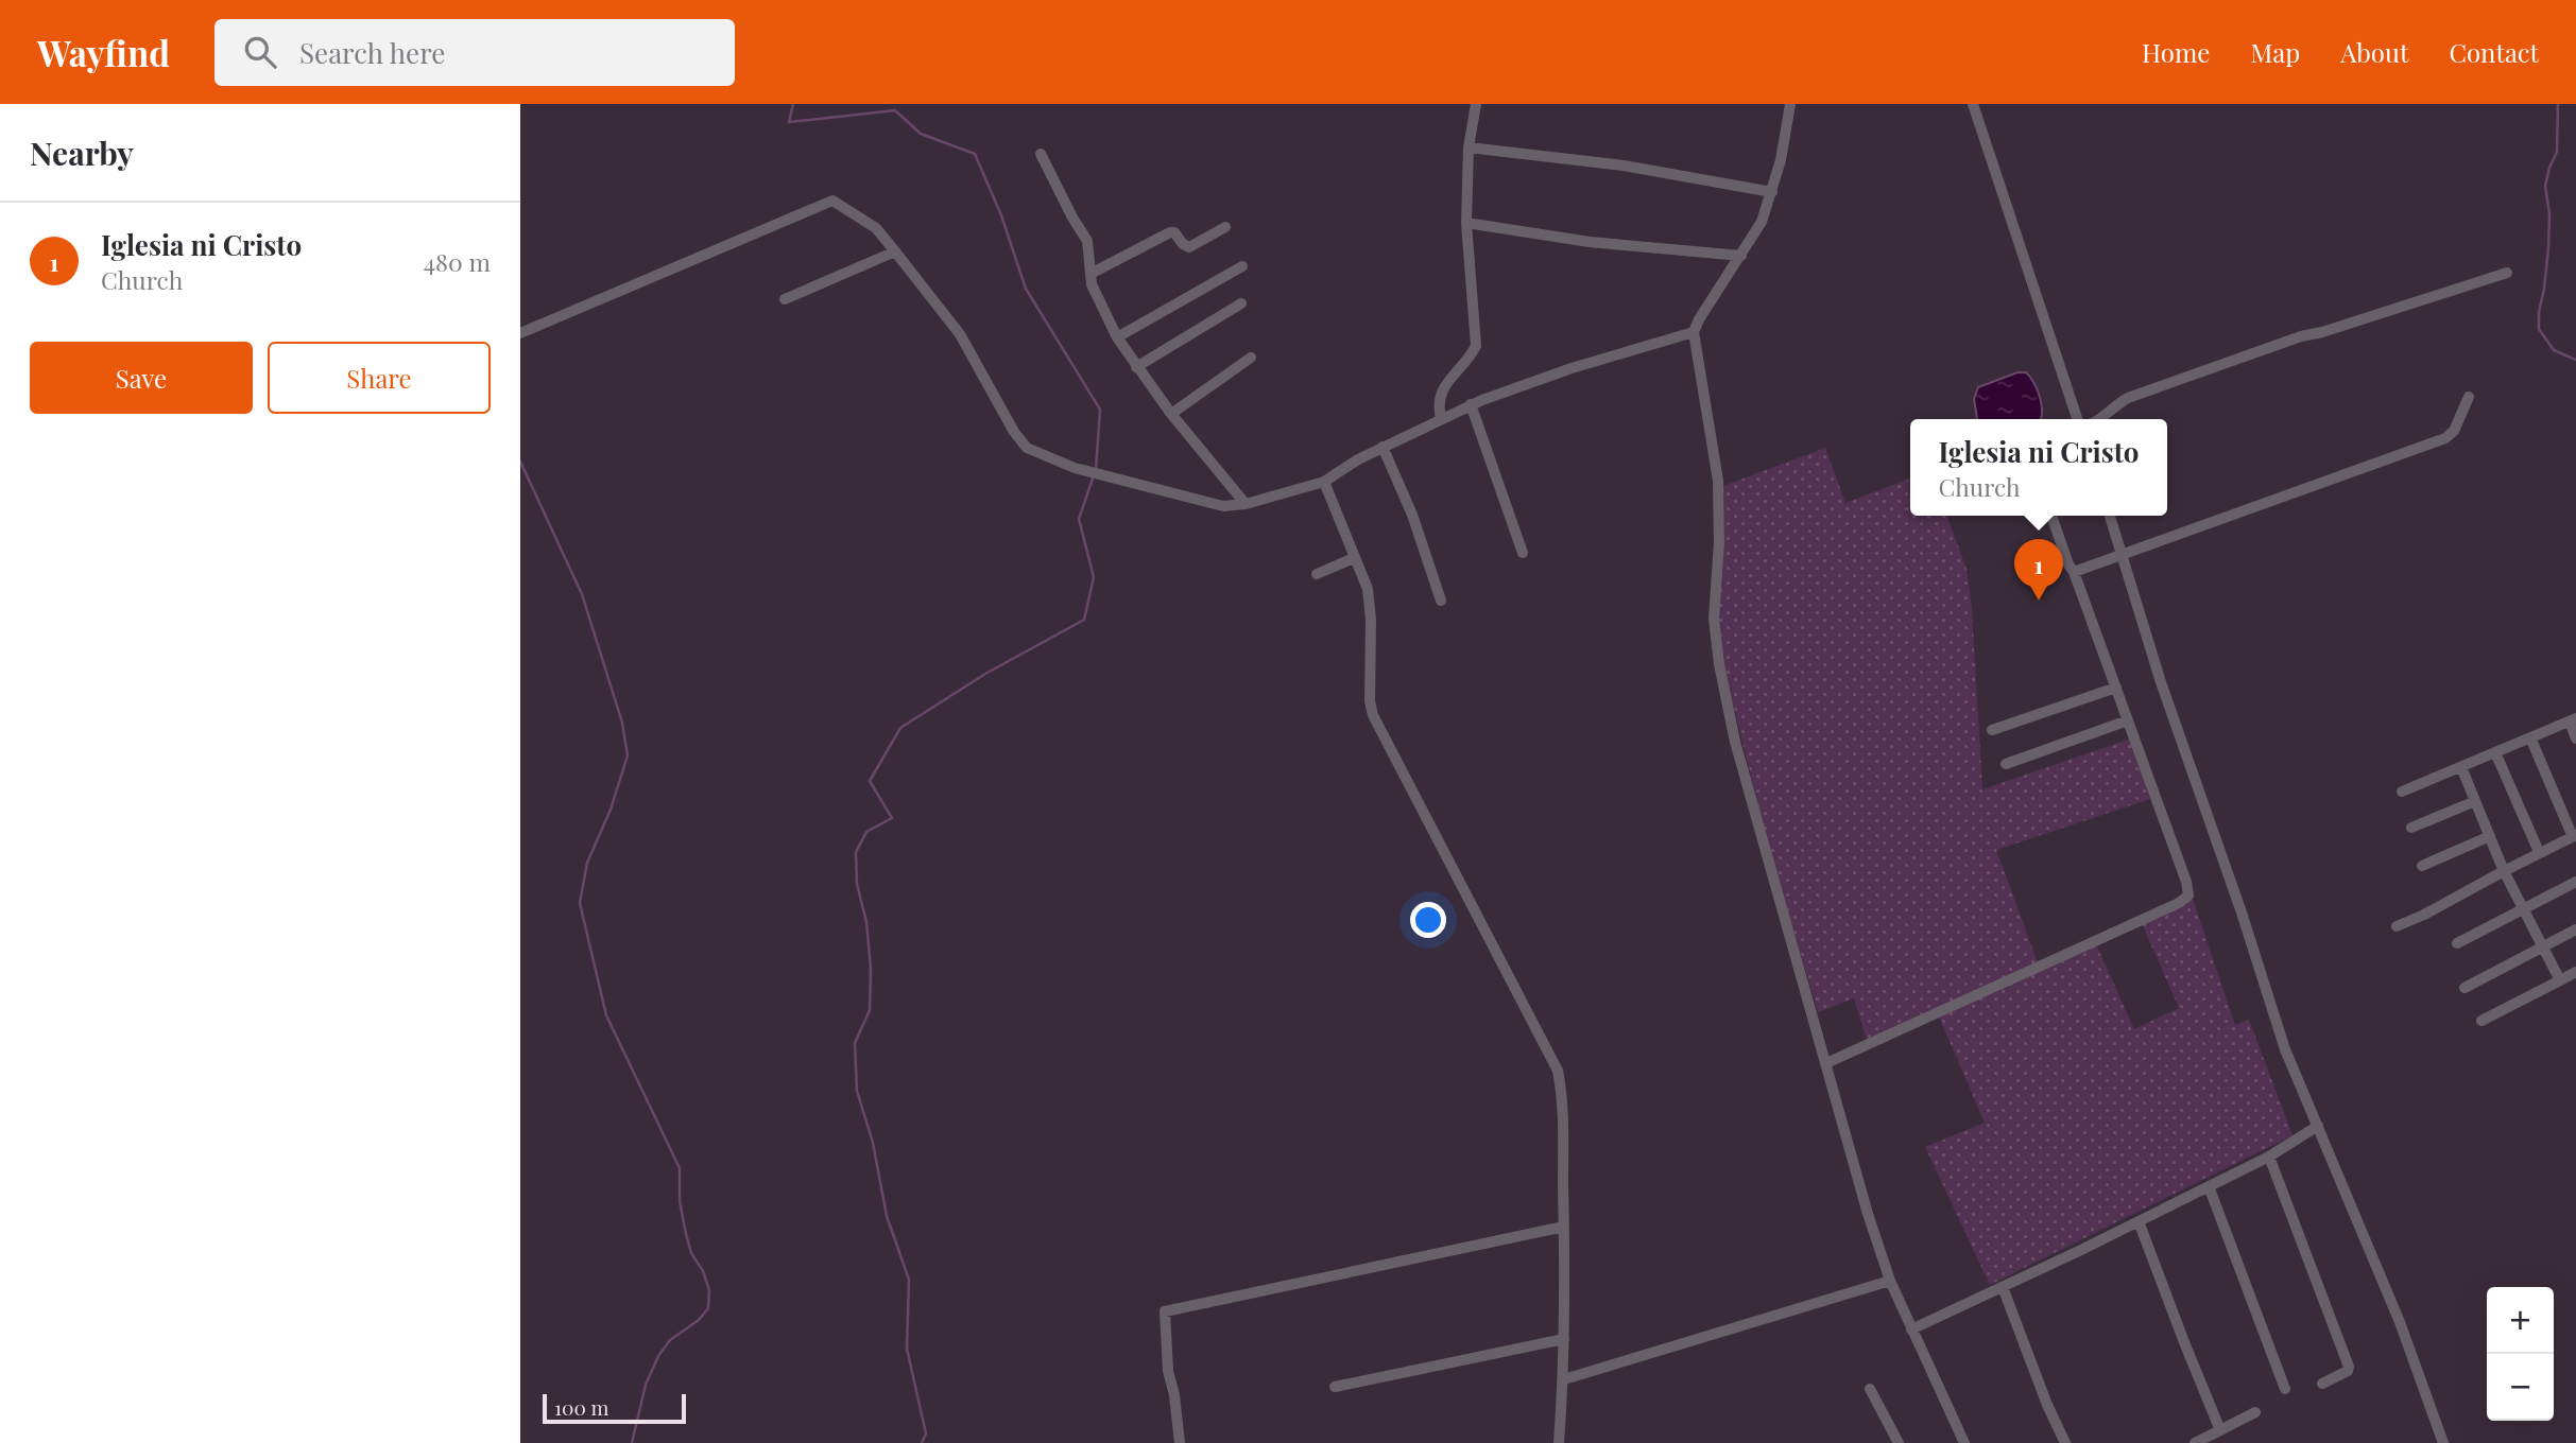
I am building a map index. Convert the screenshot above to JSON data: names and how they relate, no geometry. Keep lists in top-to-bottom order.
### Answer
{
  "scale_bar": "100 m",
  "page": {
    "header": "Wayfind",
    "search": "Search here",
    "nav": [
      "Home",
      "Map",
      "About",
      "Contact"
    ],
    "heading": "Nearby",
    "list": [
      {
        "mark": "1",
        "name": "Iglesia ni Cristo",
        "note": "Church",
        "value": "480 m"
      }
    ],
    "buttons": ["Save", "Share"],
    "popup": ["Iglesia ni Cristo", "Church"],
    "pins": "1",
    "map_buttons": ["+", "−"],
    "scale": "100 m"
  }
}
